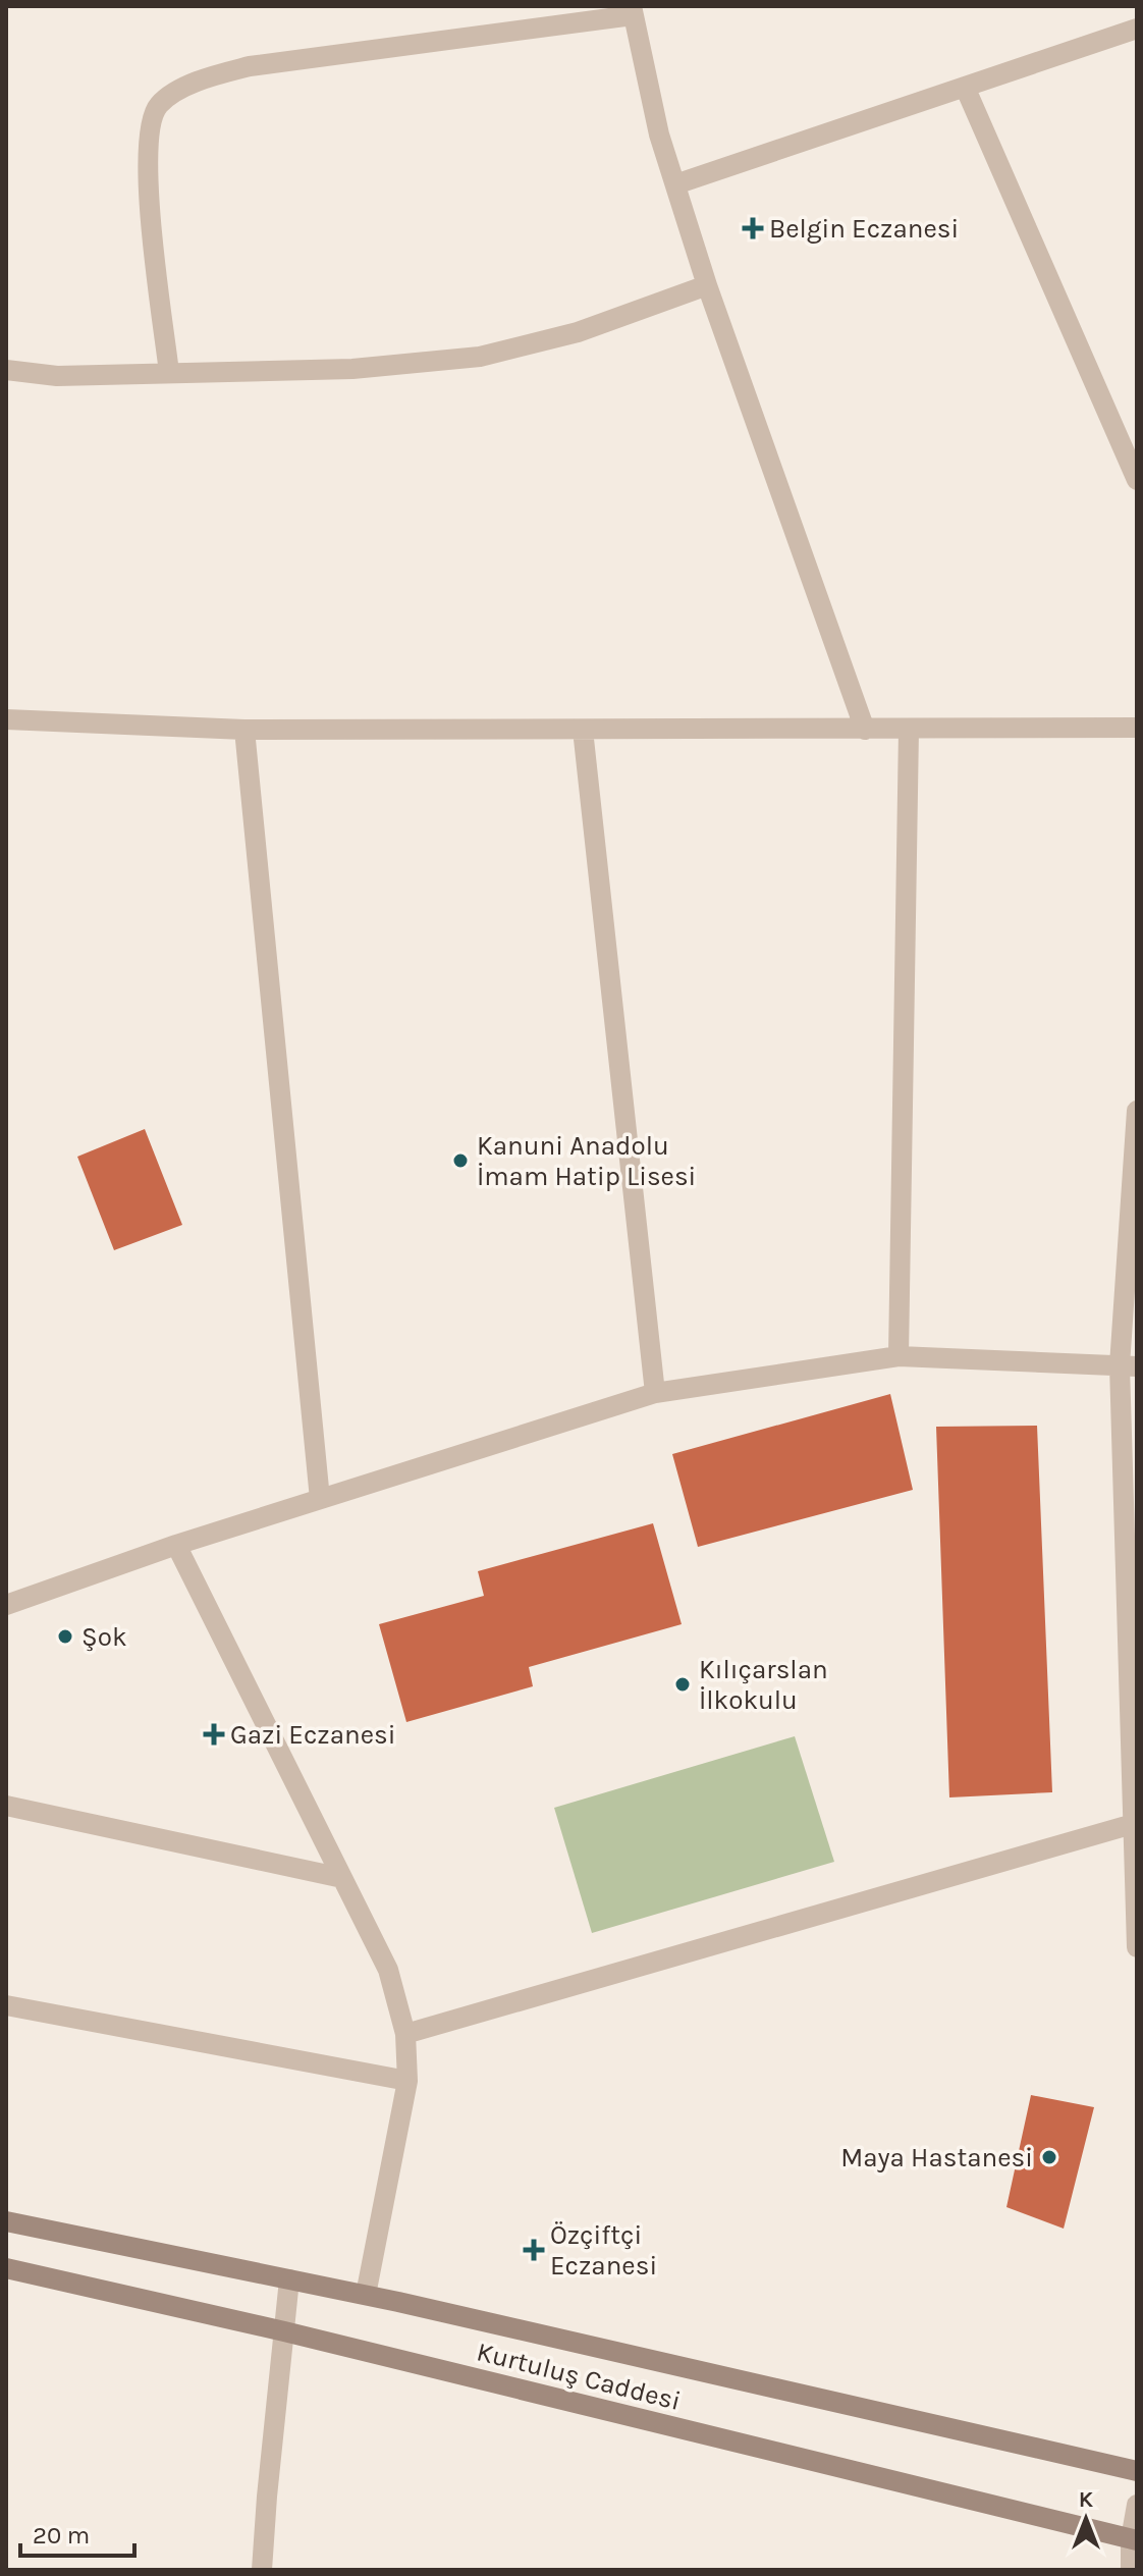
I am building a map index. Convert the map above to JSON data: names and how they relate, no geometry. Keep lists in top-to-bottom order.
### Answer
{
  "streets": {
    "main road": ["Kurtuluş Caddesi"]
  },
  "places": {
    "health": ["Belgin Eczanesi", "Gazi Eczanesi", "Özçiftçi Eczanesi"],
    "other": [
      "Kanuni Anadolu İmam Hatip Lisesi",
      "Şok",
      "Kılıçarslan İlkokulu",
      "Maya Hastanesi"
    ]
  },
  "scale_bar": "20 m",
  "north": "top"
}
